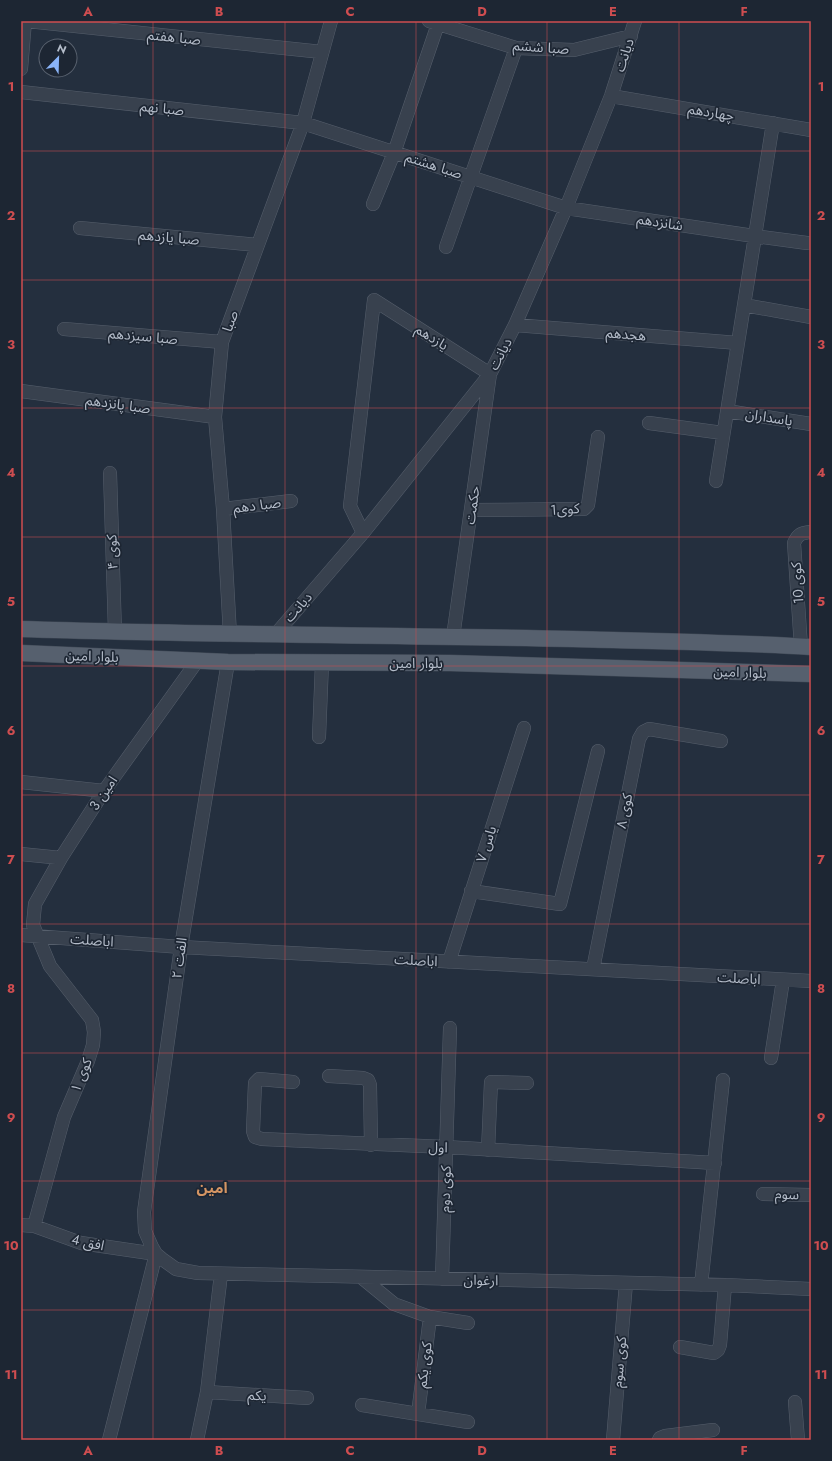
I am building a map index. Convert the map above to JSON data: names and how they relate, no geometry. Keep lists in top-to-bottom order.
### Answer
{
  "streets": {
    "main road": ["بلوار امین"],
    "street": [
      "صبا هفتم",
      "صبا ششم",
      "دیانت",
      "صبا نهم",
      "چهاردهم",
      "صبا هشتم",
      "شانزدهم",
      "صبا یازدهم",
      "صبا",
      "هجدهم",
      "صبا سیزدهم",
      "یازدهم",
      "صبا پانزدهم",
      "پاسداران",
      "صبا دهم",
      "حکمت",
      "کوی1",
      "کوی ۴",
      "کوی 10",
      "امین 3",
      "کوی ۸",
      "یاس ۷",
      "اباصلت",
      "الفت ۲",
      "کوی ۱",
      "اول",
      "کوی دوم",
      "سوم",
      "افق 4",
      "ارغوان",
      "کوی سوم",
      "کوی یکم",
      "یکم"
    ]
  },
  "crossings": [
    ["صبا هفتم", "صبا"],
    ["صبا ششم", "دیانت"],
    ["دیانت", "چهاردهم"],
    ["دیانت", "صبا هشتم"],
    ["دیانت", "شانزدهم"],
    ["دیانت", "هجدهم"],
    ["دیانت", "یازدهم"],
    ["دیانت", "حکمت"],
    ["دیانت", "بلوار امین"],
    ["صبا نهم", "صبا هشتم"],
    ["صبا نهم", "صبا"],
    ["صبا هشتم", "شانزدهم"],
    ["صبا هشتم", "صبا"],
    ["صبا یازدهم", "صبا"],
    ["صبا", "صبا سیزدهم"],
    ["صبا", "صبا پانزدهم"],
    ["صبا", "صبا دهم"],
    ["صبا", "بلوار امین"],
    ["یازدهم", "حکمت"],
    ["حکمت", "کوی1"],
    ["حکمت", "بلوار امین"],
    ["کوی ۴", "بلوار امین"],
    ["کوی 10", "بلوار امین"],
    ["بلوار امین", "امین 3"],
    ["بلوار امین", "الفت ۲"],
    ["امین 3", "اباصلت"],
    ["امین 3", "کوی ۱"],
    ["کوی ۸", "اباصلت"],
    ["یاس ۷", "اباصلت"],
    ["اباصلت", "الفت ۲"],
    ["اباصلت", "کوی ۱"],
    ["الفت ۲", "افق 4"],
    ["الفت ۲", "ارغوان"],
    ["کوی ۱", "افق 4"],
    ["اول", "کوی دوم"],
    ["کوی دوم", "ارغوان"],
    ["افق 4", "ارغوان"],
    ["ارغوان", "کوی سوم"]
  ],
  "districts": ["امین"],
  "north": "top right",
  "grid": {
    "columns": [
      "A",
      "B",
      "C",
      "D",
      "E",
      "F"
    ],
    "rows": [
      "1",
      "2",
      "3",
      "4",
      "5",
      "6",
      "7",
      "8",
      "9",
      "10",
      "11"
    ]
  }
}
